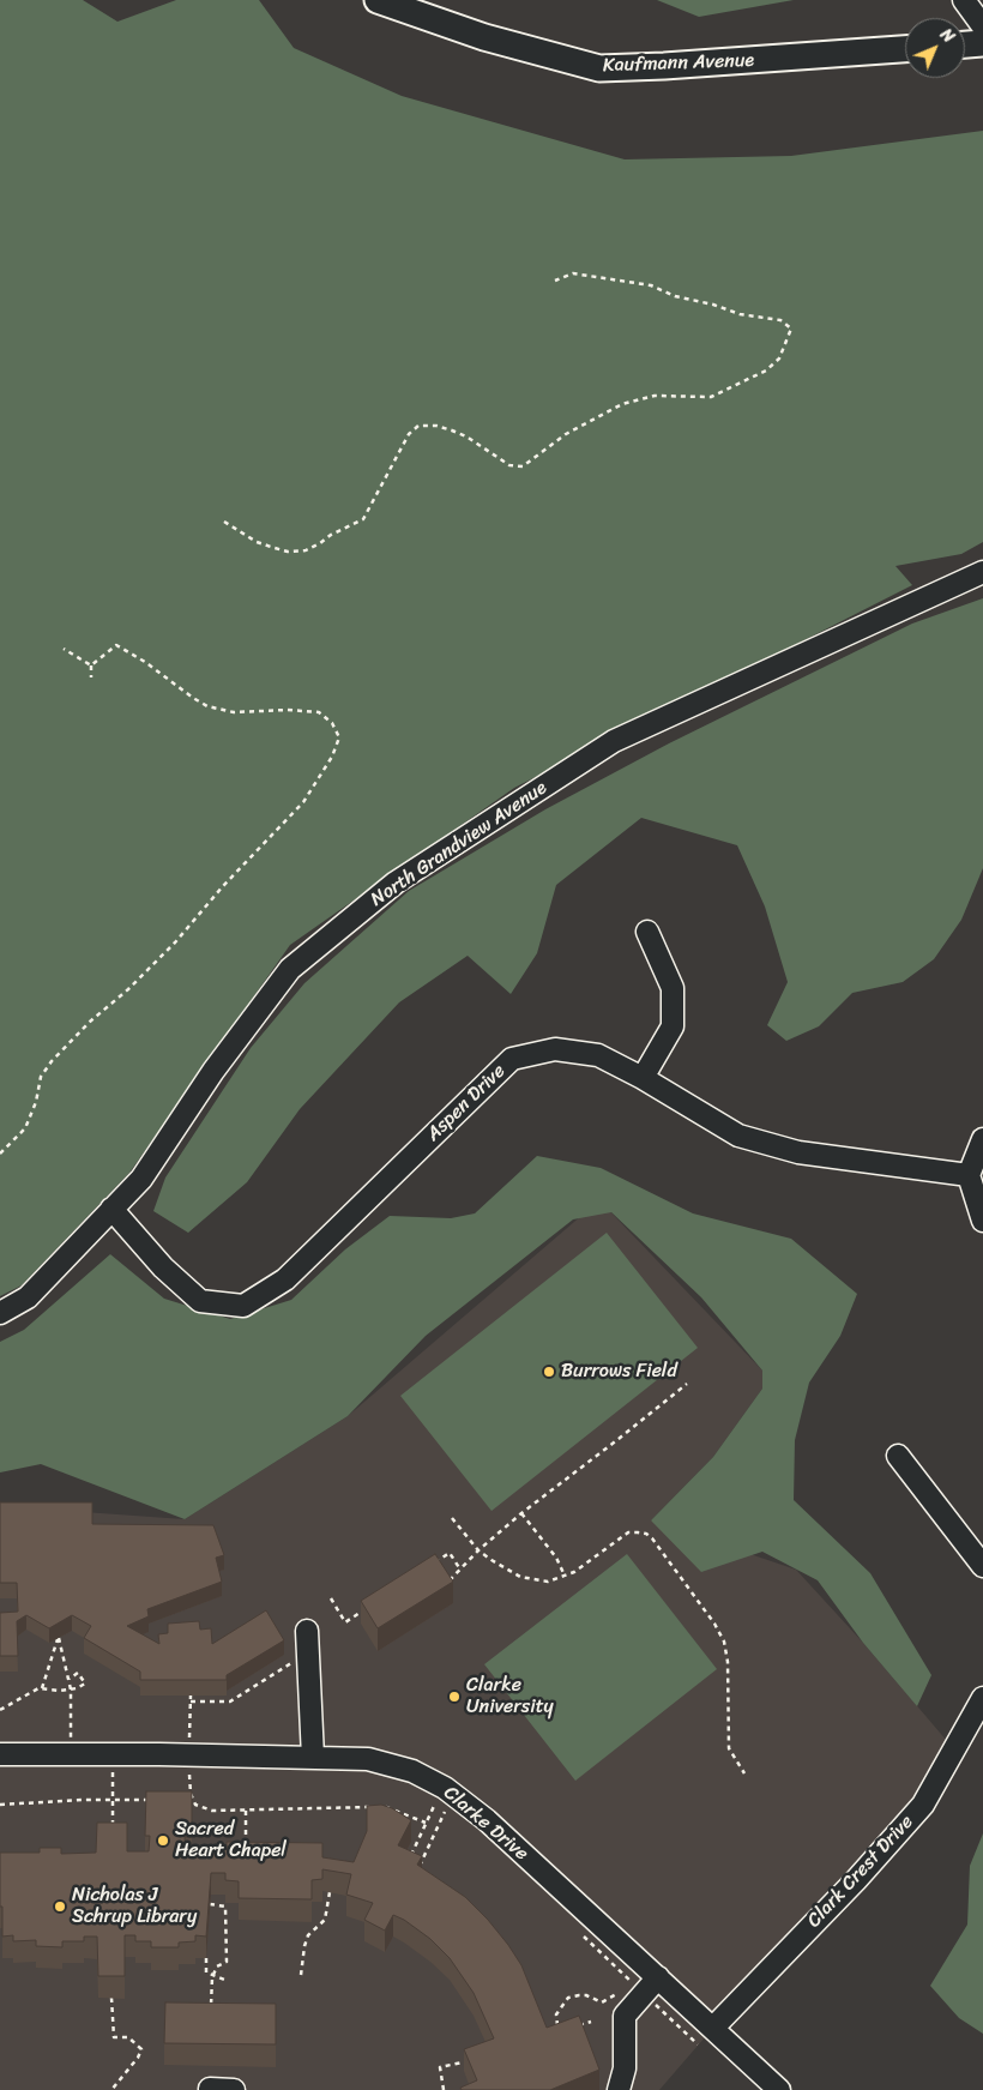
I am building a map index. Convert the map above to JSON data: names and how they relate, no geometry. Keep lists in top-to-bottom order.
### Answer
{
  "streets": {
    "main road": ["Kaufmann Avenue"],
    "street": [
      "North Grandview Avenue",
      "Aspen Drive",
      "Clarke Drive",
      "Clark Crest Drive"
    ]
  },
  "crossings": [
    ["North Grandview Avenue", "Aspen Drive"],
    ["Clarke Drive", "Clark Crest Drive"]
  ],
  "places": [
    "Burrows Field",
    "Clarke University",
    "Sacred Heart Chapel",
    "Nicholas J Schrup Library"
  ],
  "north": "top right"
}
